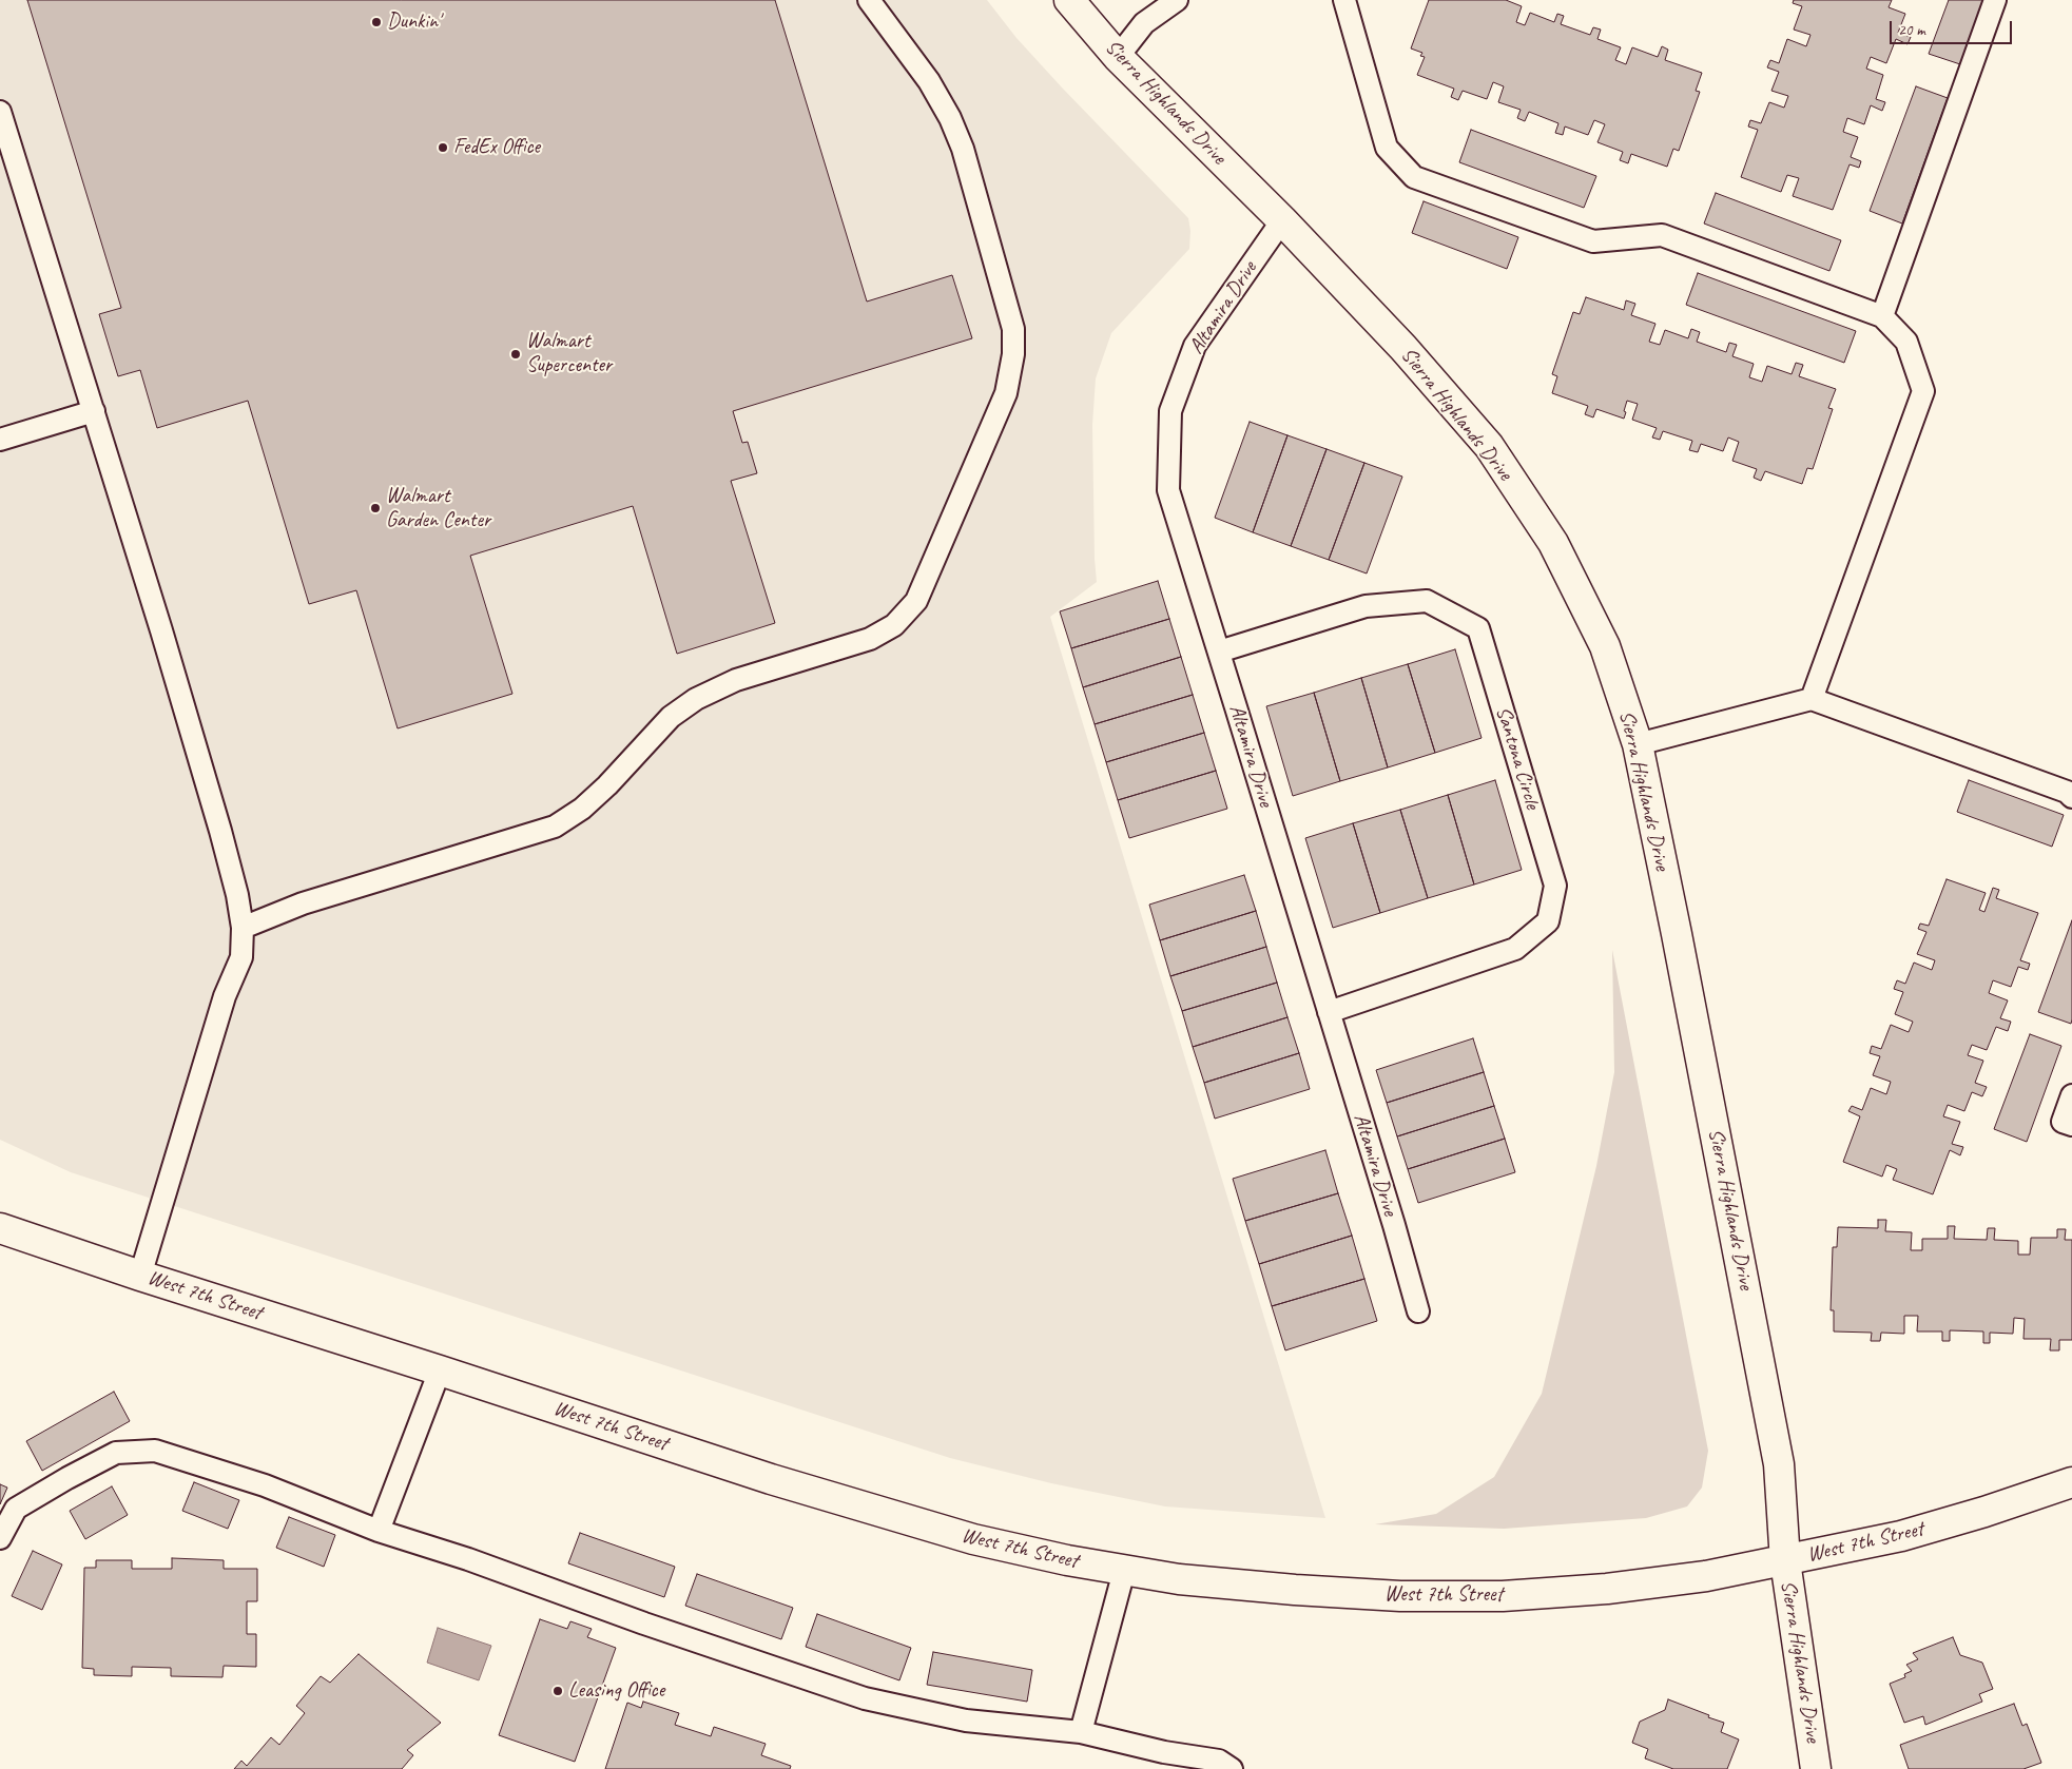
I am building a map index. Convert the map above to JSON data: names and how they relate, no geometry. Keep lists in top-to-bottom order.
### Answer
{
  "streets": {
    "main road": ["Sierra Highlands Drive", "West 7th Street"],
    "lane": ["Altamira Drive", "Santona Circle"]
  },
  "crossings": [
    ["Sierra Highlands Drive", "Altamira Drive"],
    ["Sierra Highlands Drive", "West 7th Street"],
    ["Altamira Drive", "Santona Circle"]
  ],
  "places": [
    "Dunkin'",
    "FedEx Office",
    "Walmart Supercenter",
    "Walmart Garden Center",
    "Leasing Office"
  ],
  "scale_bar": "20 m"
}
